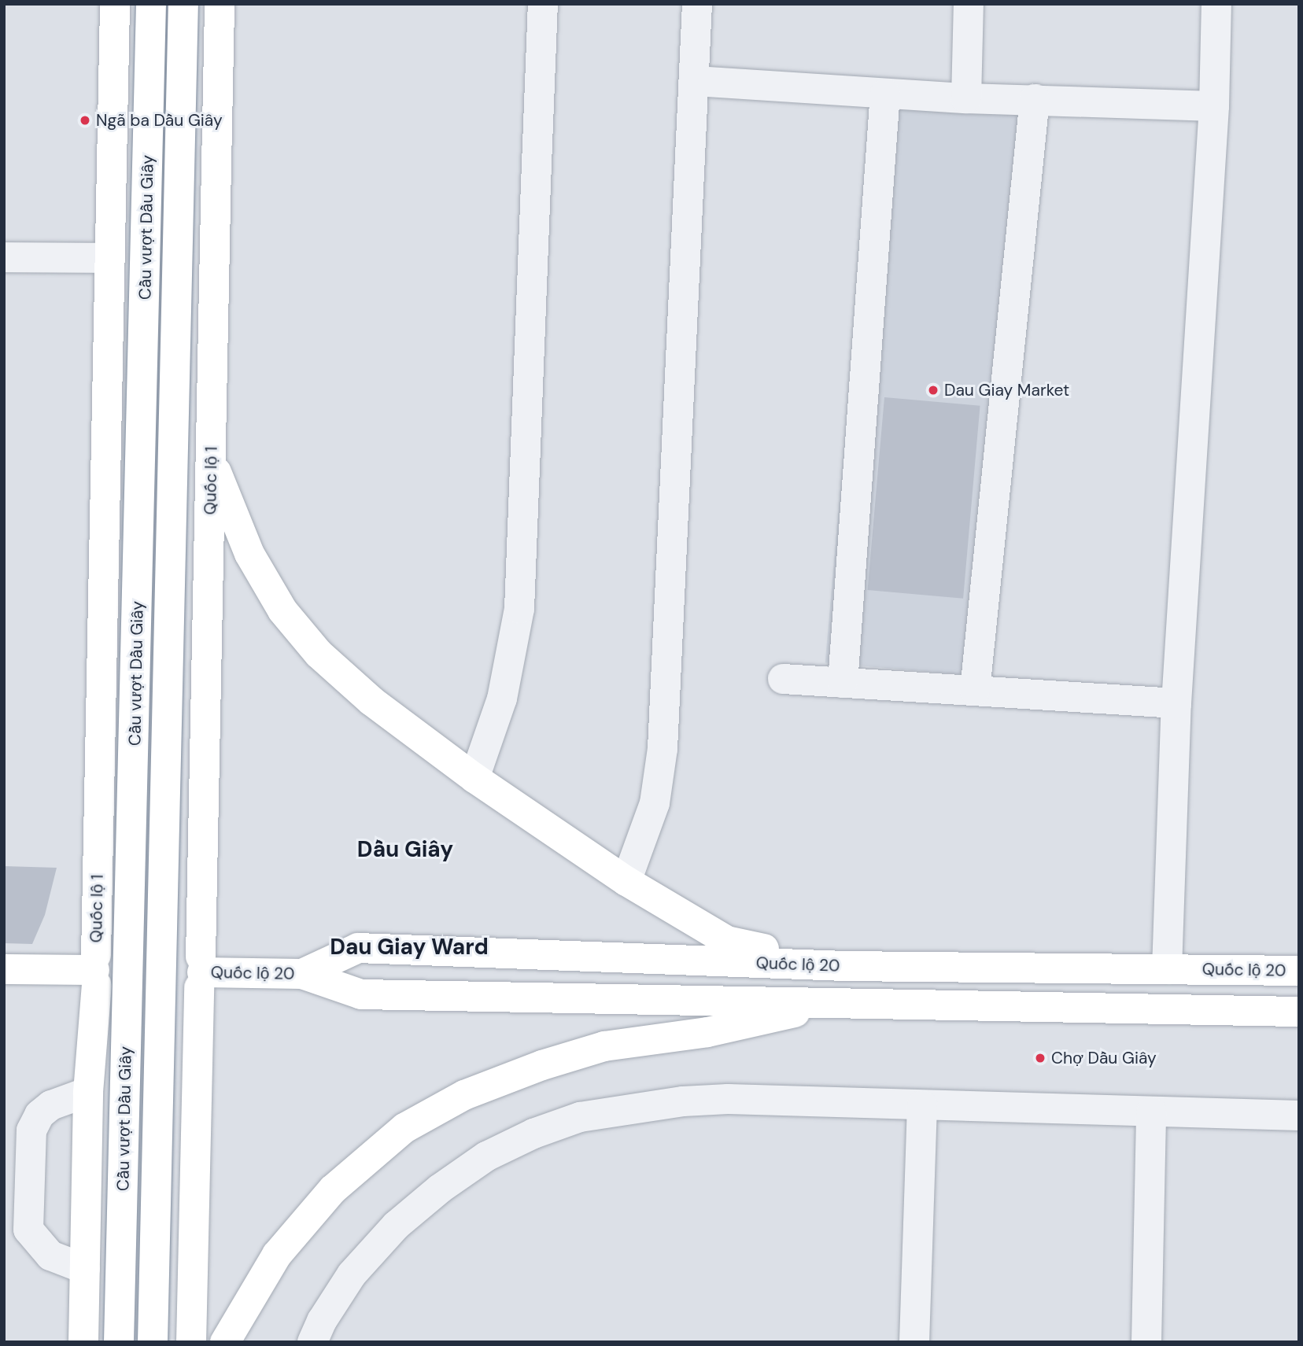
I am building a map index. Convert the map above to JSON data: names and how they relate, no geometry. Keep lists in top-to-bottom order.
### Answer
{
  "streets": {
    "main road": ["Cầu vượt Dầu Giây", "Quốc lộ 1", "Quốc lộ 20"]
  },
  "crossings": [
    ["Quốc lộ 1", "Quốc lộ 20"]
  ],
  "districts": ["Dầu Giây", "Dau Giay Ward"],
  "places": ["Ngã ba Dầu Giây", "Dau Giay Market", "Chợ Dầu Giây"]
}
